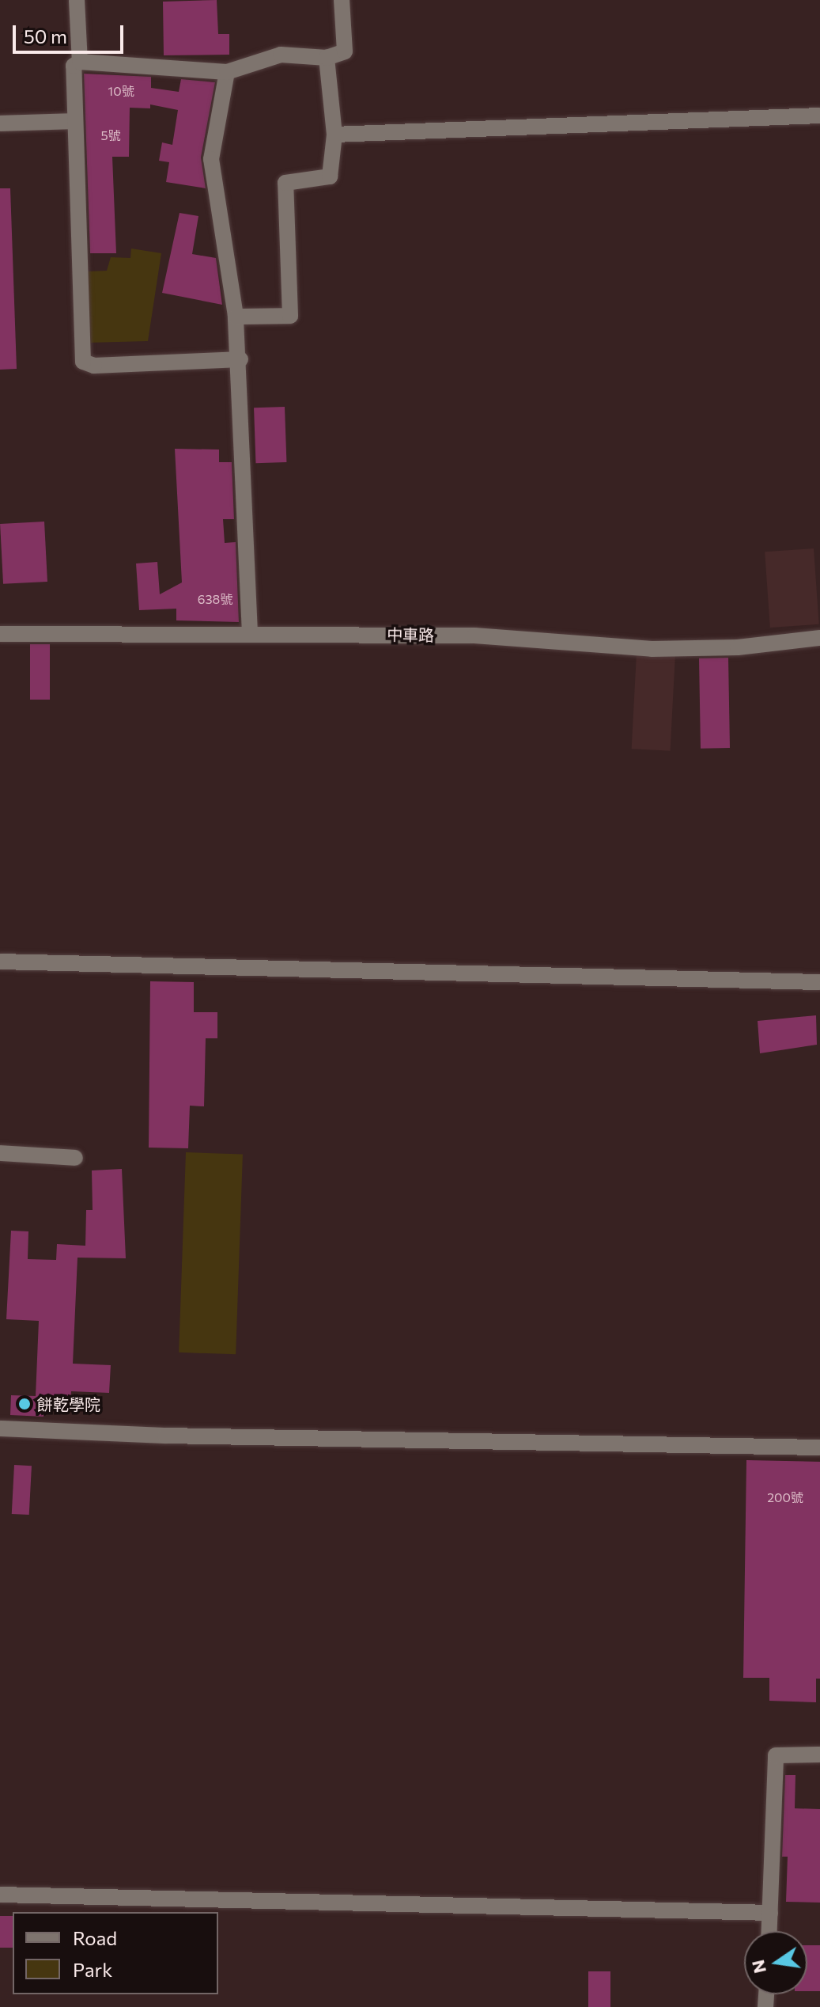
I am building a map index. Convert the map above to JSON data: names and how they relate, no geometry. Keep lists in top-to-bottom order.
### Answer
{
  "streets": {
    "street": ["中車路"]
  },
  "places": ["餅乾學院"],
  "house_numbers": [
    "10號",
    "5號",
    "638號",
    "200號"
  ],
  "legend": ["Road", "Park"],
  "scale_bar": "50 m",
  "north": "left"
}
